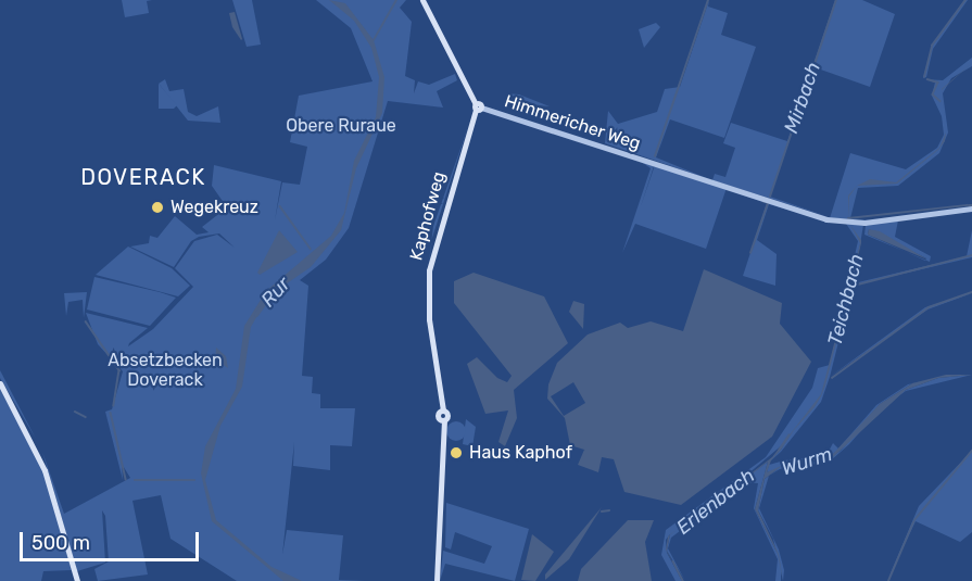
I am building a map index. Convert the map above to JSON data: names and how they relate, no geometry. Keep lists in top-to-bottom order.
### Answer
{
  "streets": {
    "main road": ["Kaphofweg"],
    "street": ["Himmericher Weg"]
  },
  "crossings": [
    ["Himmericher Weg", "Kaphofweg"]
  ],
  "districts": ["DOVERACK"],
  "water": [
    "Mirbach",
    "Rur",
    "Teichbach",
    "Wurm",
    "Erlenbach"
  ],
  "parks": ["Obere Ruraue", "Absetzbecken Doverack"],
  "places": ["Wegekreuz", "Haus Kaphof"],
  "scale_bar": "500 m"
}
